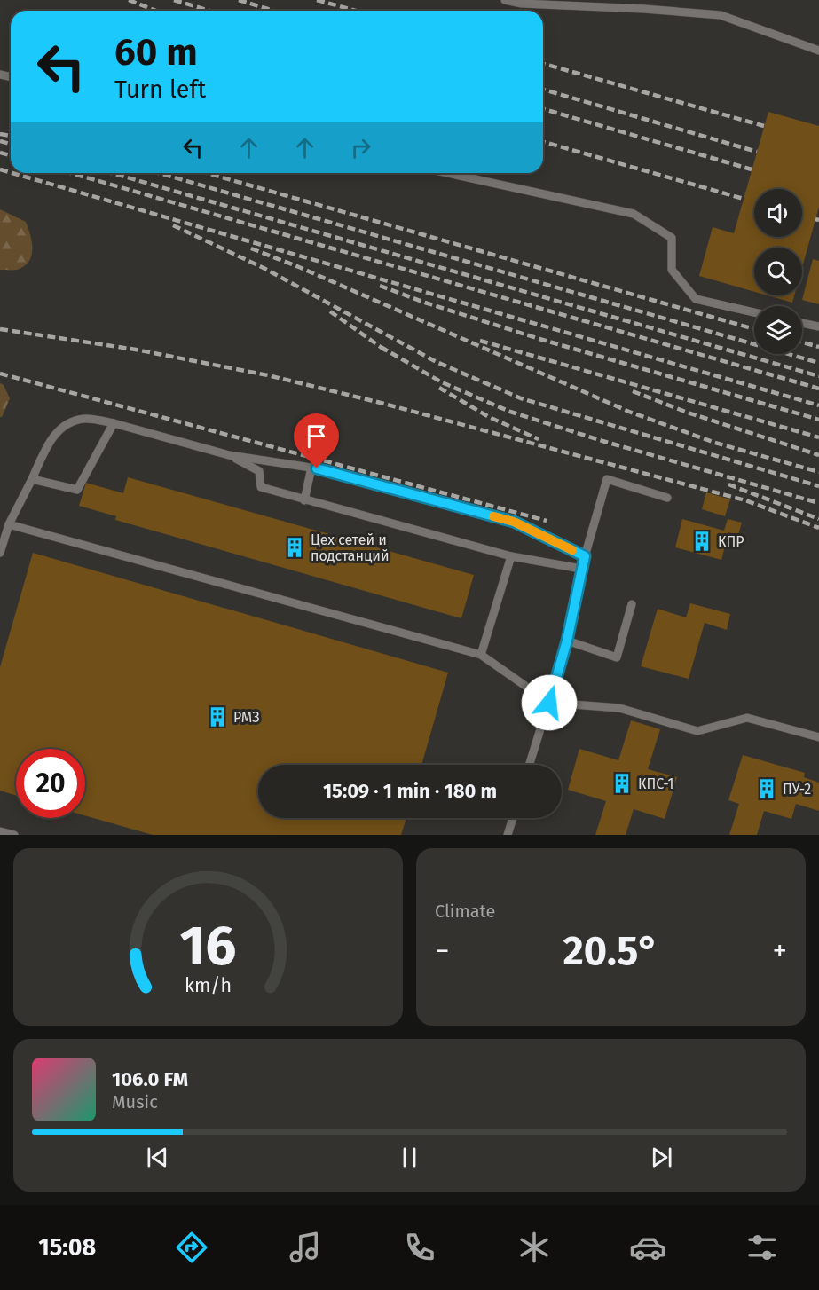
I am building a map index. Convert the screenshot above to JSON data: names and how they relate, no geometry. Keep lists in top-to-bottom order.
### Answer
{
  "places": {
    "building": [
      "КПР",
      "Цех сетей и подстанций",
      "РМЗ",
      "КПС-1",
      "ПУ-2"
    ]
  },
  "page": {
    "turn": ["60 m", "Turn left"],
    "limit": "20",
    "trip": "15:09 · 1 min · 180 m",
    "tile": "Climate",
    "heat": ["−", "20.5°", "+"],
    "song": ["106.0 FM", "Music"],
    "tabs": "15:08",
    "gauge": ["16", "km/h"]
  }
}
